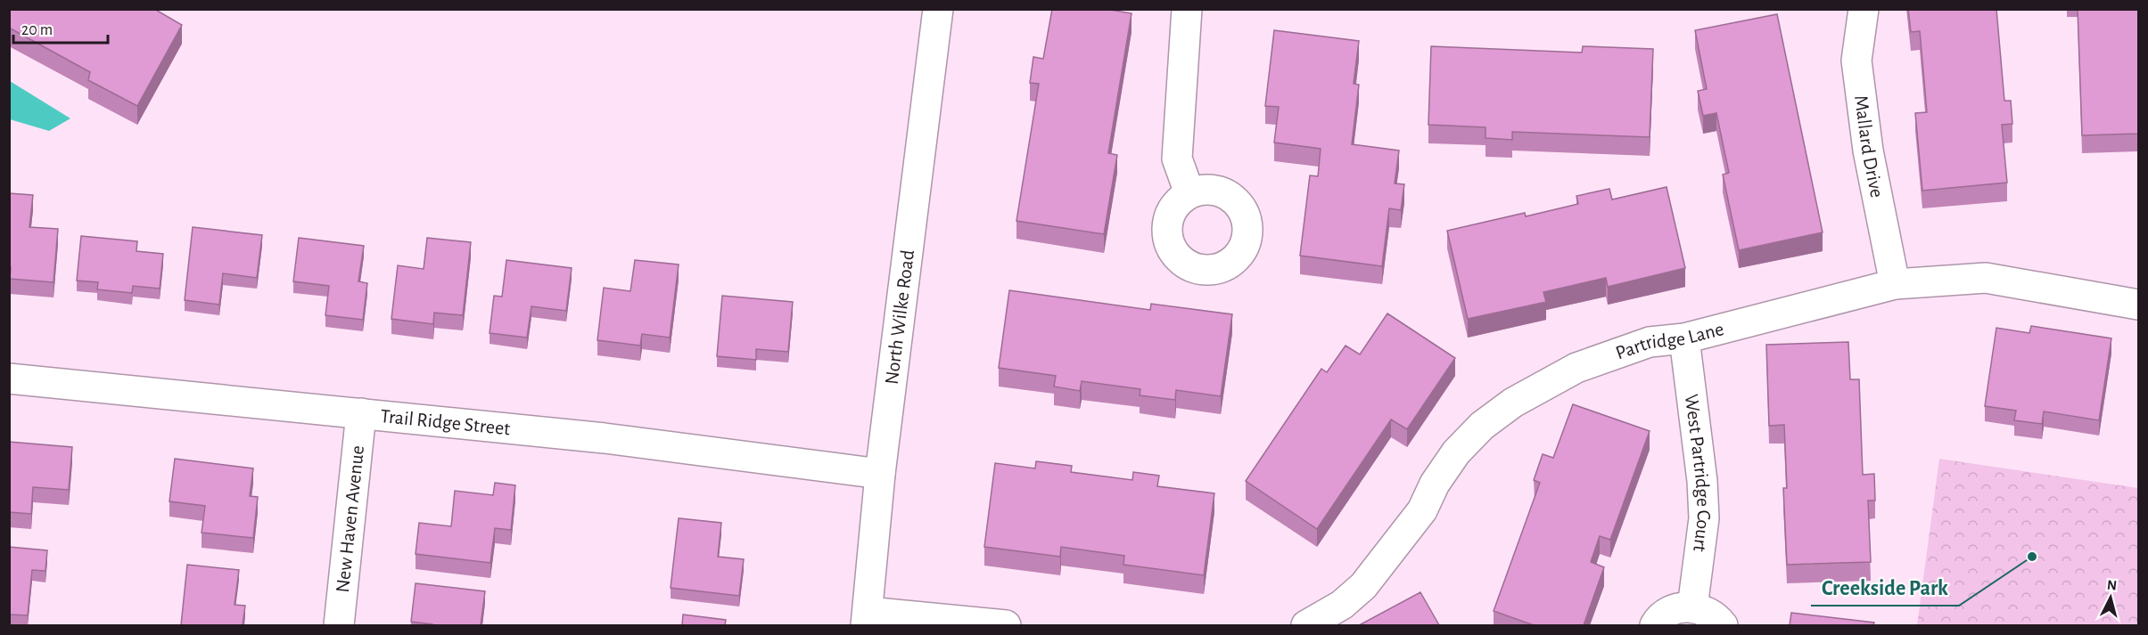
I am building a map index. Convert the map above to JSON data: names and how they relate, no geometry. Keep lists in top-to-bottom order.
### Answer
{
  "streets": {
    "street": [
      "Mallard Drive",
      "North Wilke Road",
      "Partridge Lane",
      "Trail Ridge Street",
      "West Partridge Court",
      "New Haven Avenue"
    ]
  },
  "crossings": [
    ["Mallard Drive", "Partridge Lane"],
    ["North Wilke Road", "Trail Ridge Street"],
    ["Partridge Lane", "West Partridge Court"],
    ["Trail Ridge Street", "New Haven Avenue"]
  ],
  "places": ["Creekside Park"],
  "scale_bar": "20 m",
  "north": "top"
}
